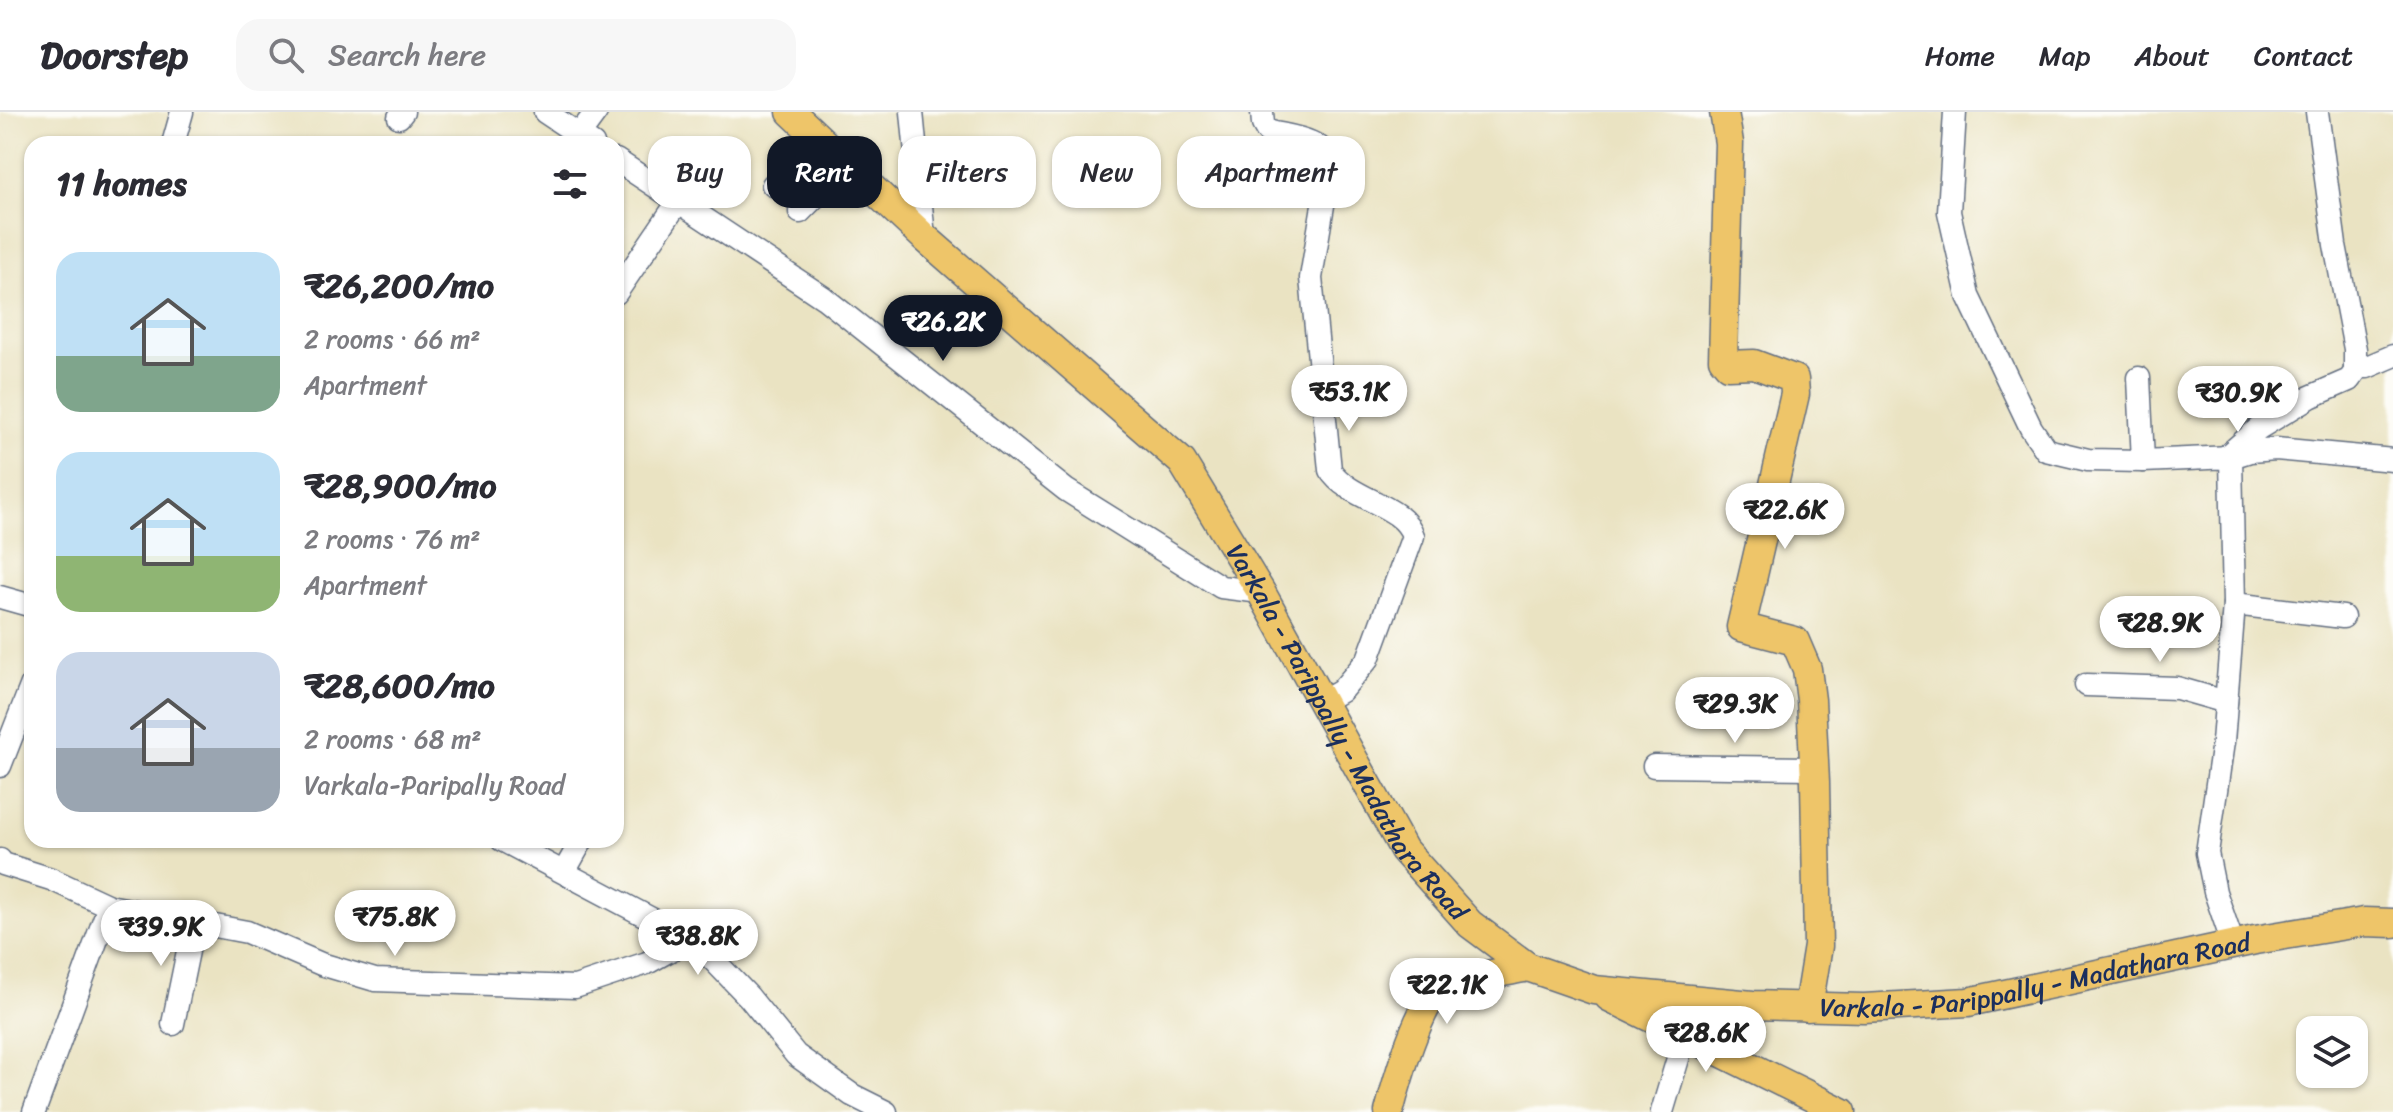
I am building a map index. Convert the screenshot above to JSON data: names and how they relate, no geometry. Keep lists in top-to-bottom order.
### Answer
{
  "streets": {
    "main road": ["Varkala - Parippally - Madathara Road"]
  },
  "page": {
    "header": "Doorstep",
    "search": "Search here",
    "nav": [
      "Home",
      "Map",
      "About",
      "Contact"
    ],
    "chip": [
      "Buy",
      "Rent",
      "Filters",
      "New",
      "Apartment"
    ],
    "heading": "11 homes",
    "list": [
      {
        "name": "₹26,200/mo",
        "note": "2 rooms · 66 m² · Apartment"
      },
      {
        "name": "₹28,900/mo",
        "note": "2 rooms · 76 m² · Apartment"
      },
      {
        "name": "₹28,600/mo",
        "note": "2 rooms · 68 m² · Varkala-Paripally Road"
      }
    ],
    "price": [
      "₹26.2K",
      "₹53.1K",
      "₹30.9K",
      "₹22.6K",
      "₹28.9K",
      "₹29.3K",
      "₹75.8K",
      "₹39.9K",
      "₹38.8K",
      "₹22.1K",
      "₹28.6K"
    ]
  }
}
